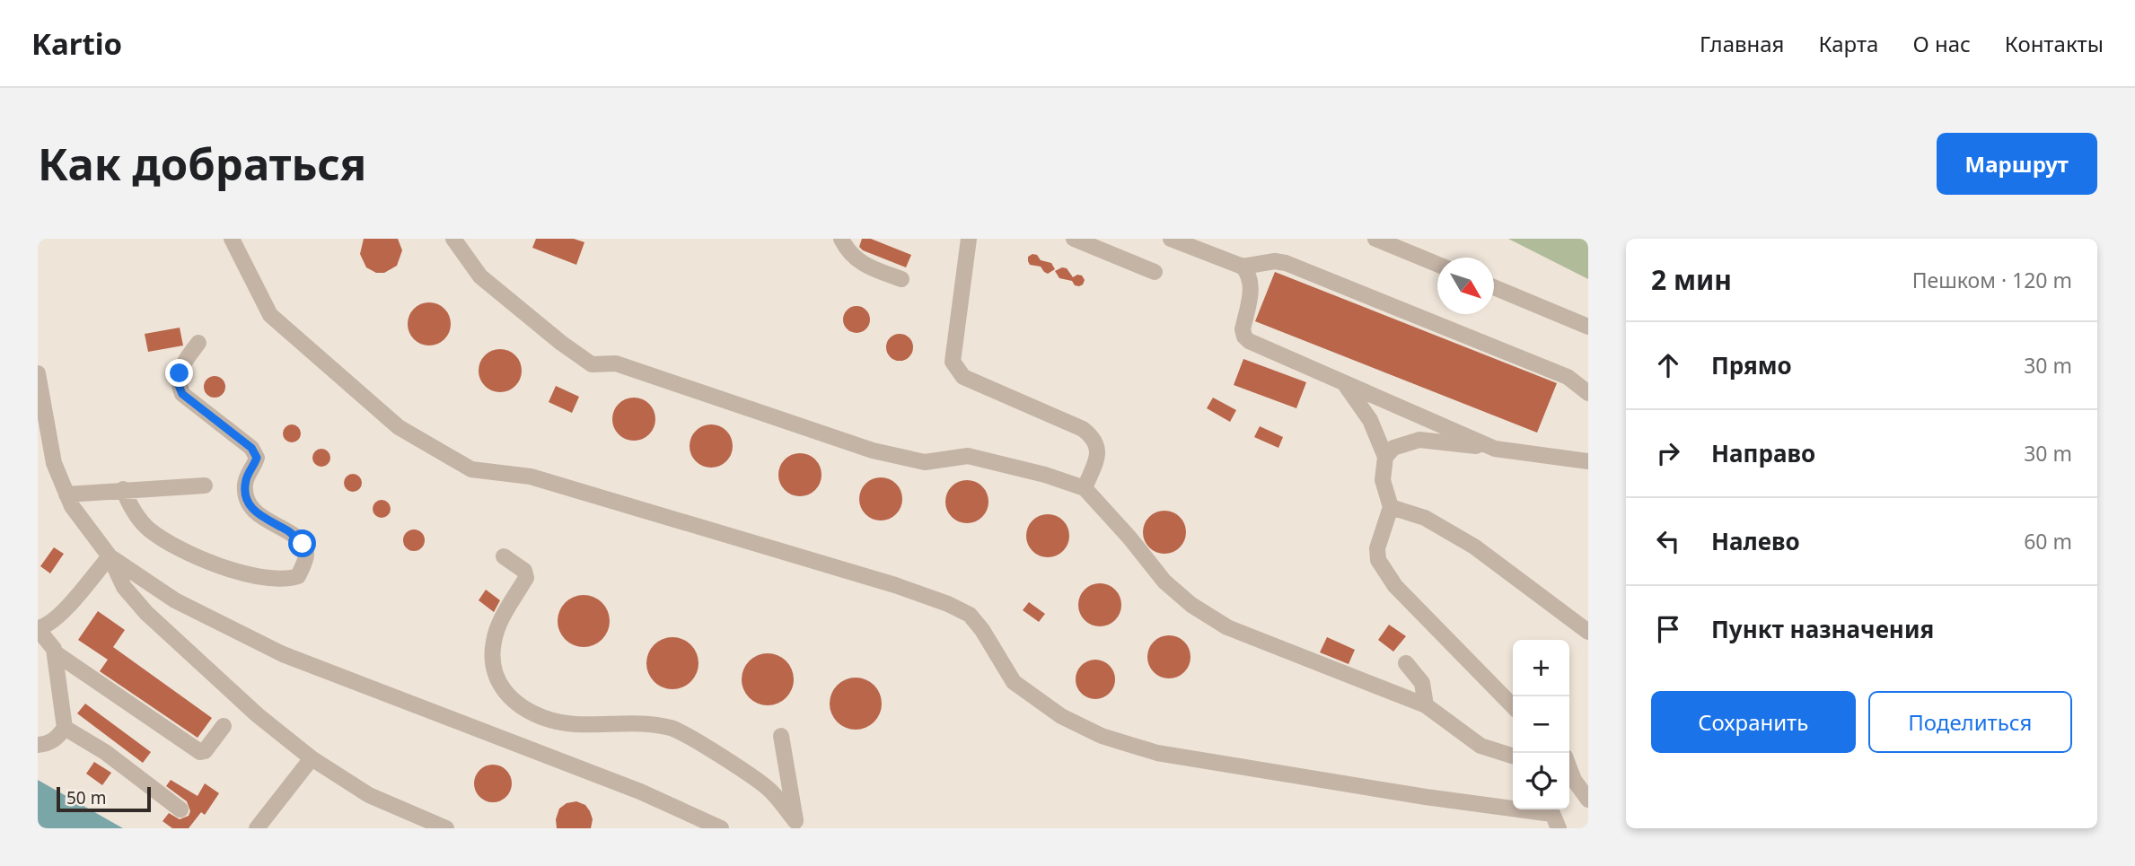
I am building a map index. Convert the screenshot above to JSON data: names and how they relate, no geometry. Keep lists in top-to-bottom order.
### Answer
{
  "scale_bar": "50 m",
  "north": "bottom right",
  "page": {
    "header": "Kartio",
    "nav": [
      "Главная",
      "Карта",
      "О нас",
      "Контакты"
    ],
    "buttons": [
      "Маршрут",
      ["Сохранить", "Поделиться"]
    ],
    "title": "Как добраться",
    "heading": ["2 мин", "Пешком · 120 m"],
    "list": [
      ["Прямо", "30 m"],
      ["Направо", "30 m"],
      ["Налево", "60 m"],
      "Пункт назначения"
    ],
    "map_buttons": ["+", "−"],
    "scale": "50 m"
  }
}
